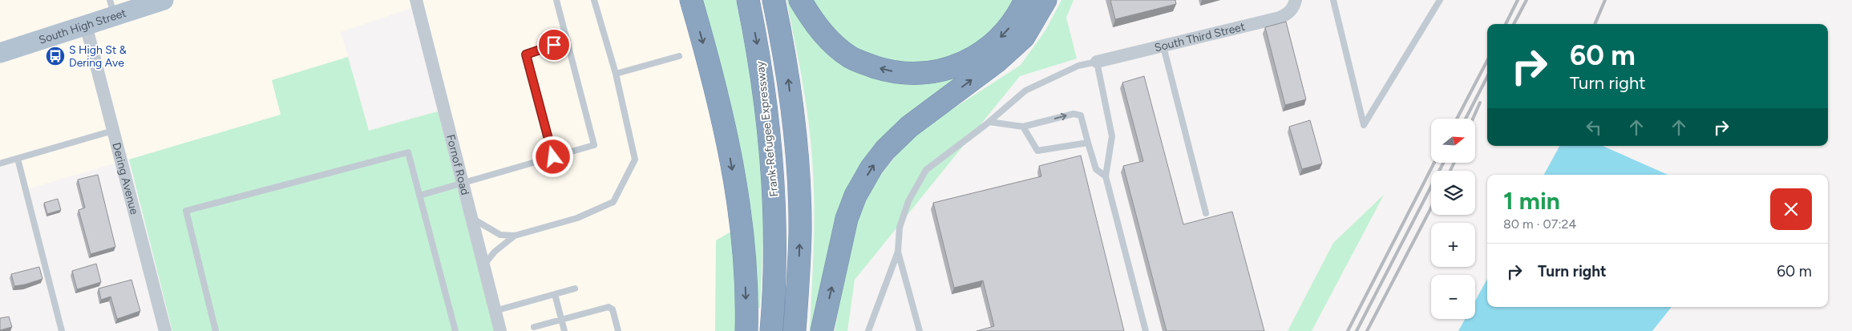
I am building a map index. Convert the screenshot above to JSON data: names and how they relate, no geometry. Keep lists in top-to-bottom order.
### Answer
{
  "streets": {
    "highway": ["Frank-Refugee Expressway"],
    "main road": ["South High Street"],
    "street": ["South Third Street", "Fornof Road", "Dering Avenue"]
  },
  "crossings": [
    ["South High Street", "Dering Avenue"]
  ],
  "places": {
    "bus stop": ["S High St & Dering Ave"]
  },
  "north": "right",
  "page": {
    "turn": ["60 m", "Turn right"],
    "map_buttons": ["+", "−"],
    "heading": ["1 min", "80 m · 07:24"],
    "list": [
      {
        "name": "Turn right",
        "value": "60 m"
      }
    ]
  }
}
